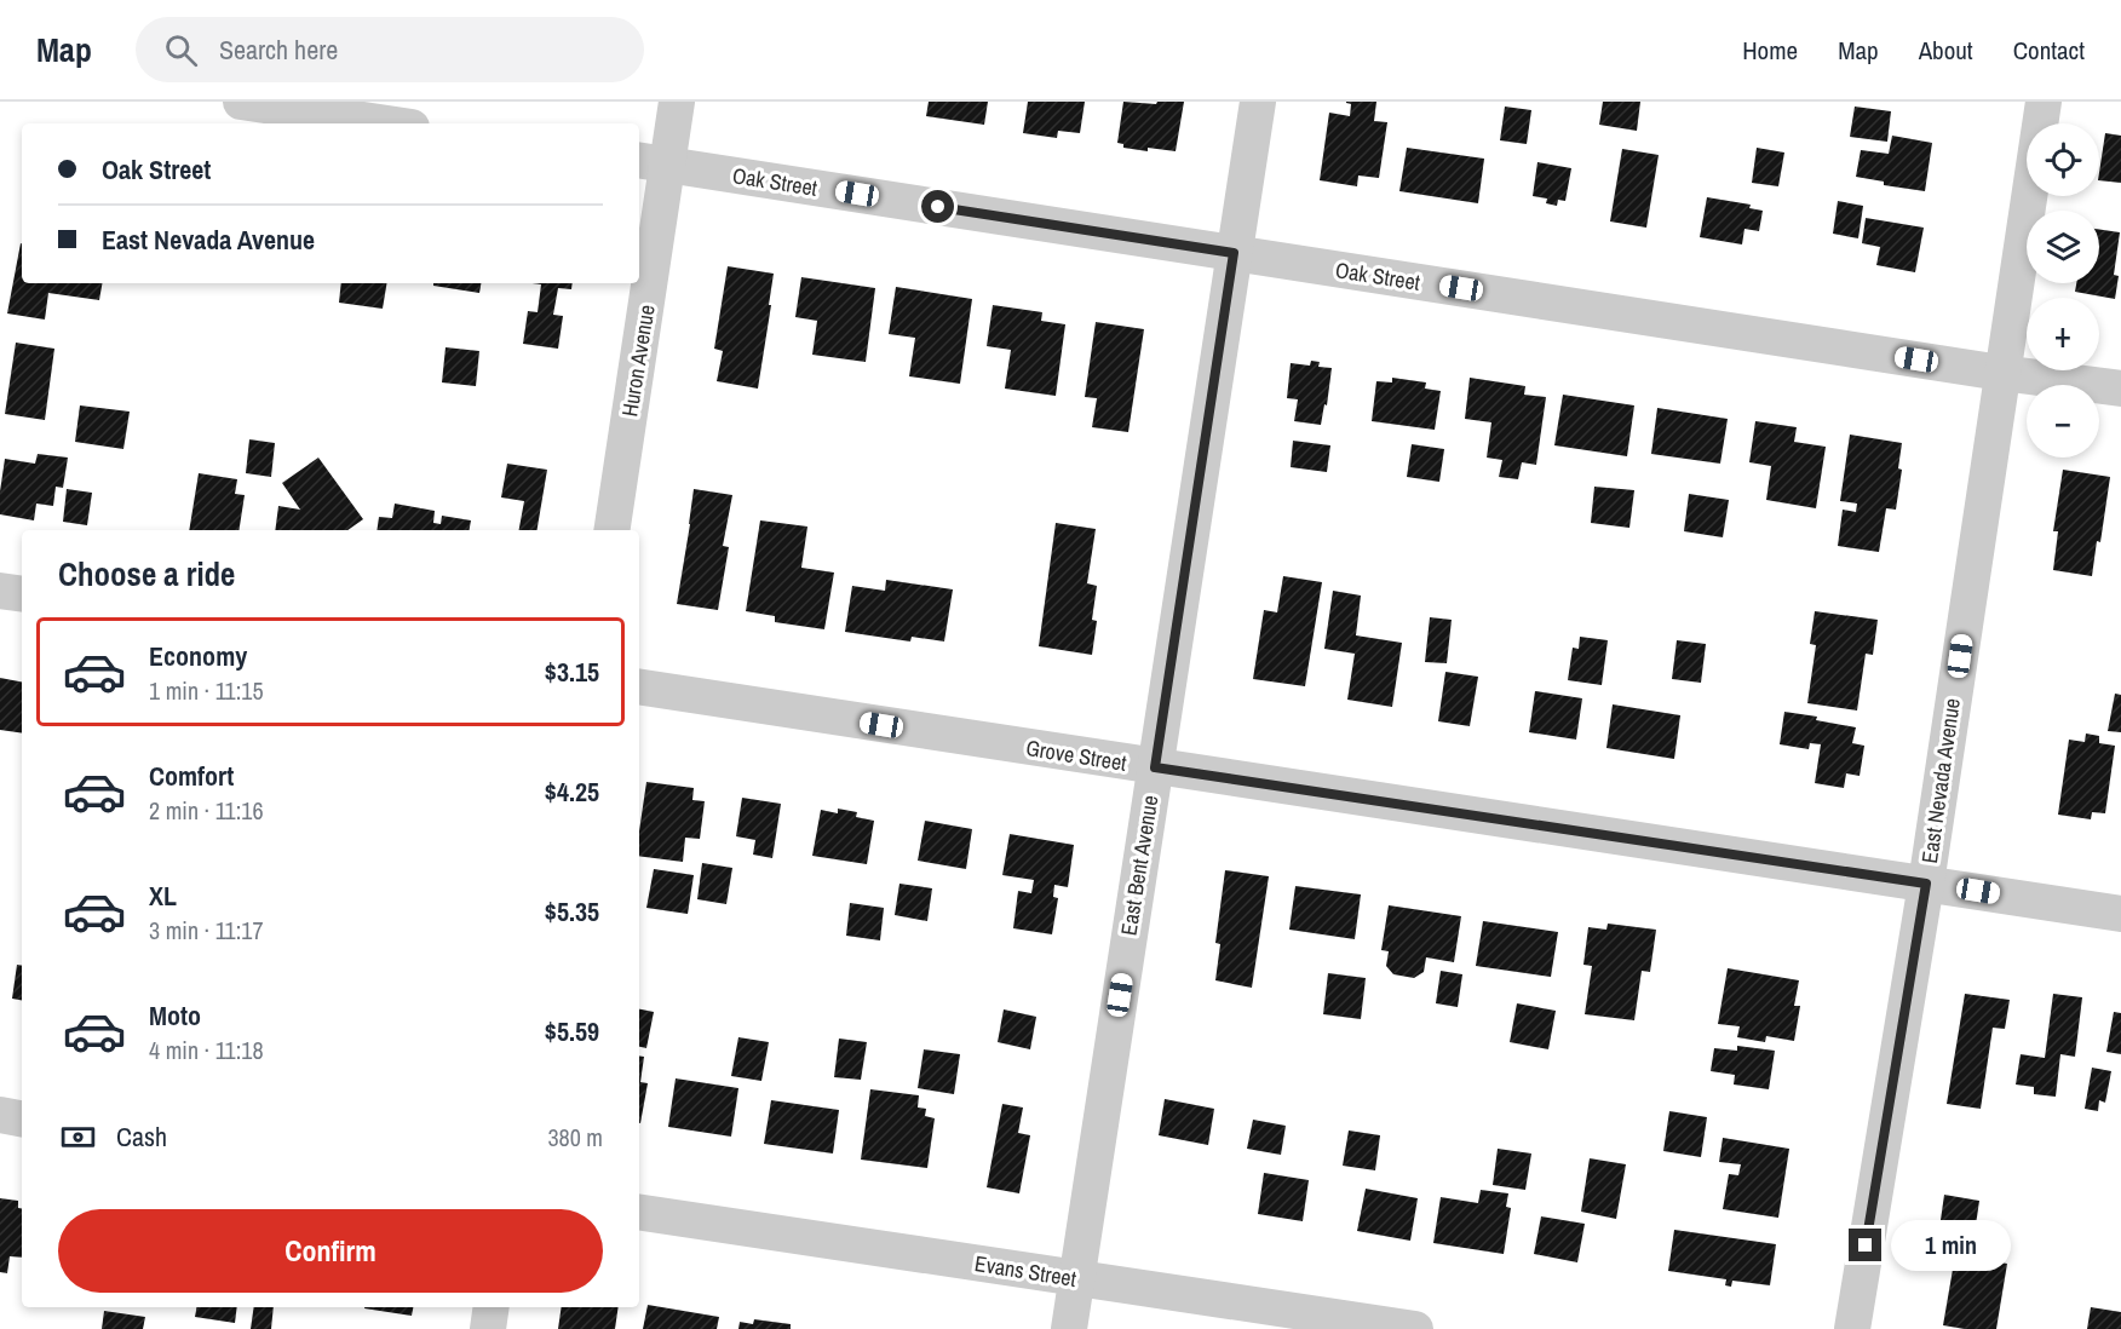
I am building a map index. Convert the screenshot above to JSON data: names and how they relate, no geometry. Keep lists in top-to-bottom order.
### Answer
{
  "streets": {
    "street": [
      "Oak Street",
      "Huron Avenue",
      "Grove Street",
      "East Nevada Avenue",
      "East Bent Avenue",
      "Evans Street"
    ]
  },
  "crossings": [
    ["Oak Street", "Huron Avenue"],
    ["Oak Street", "East Nevada Avenue"],
    ["Oak Street", "East Bent Avenue"],
    ["Grove Street", "East Nevada Avenue"],
    ["Grove Street", "East Bent Avenue"],
    ["East Bent Avenue", "Evans Street"]
  ],
  "page": {
    "header": "Map",
    "search": "Search here",
    "nav": [
      "Home",
      "Map",
      "About",
      "Contact"
    ],
    "map_buttons": ["+", "−"],
    "banner": ["Oak Street", "East Nevada Avenue"],
    "heading": "Choose a ride",
    "list": [
      {
        "name": "Economy",
        "note": "1 min · 11:15",
        "value": "$3.15"
      },
      {
        "name": "Comfort",
        "note": "2 min · 11:16",
        "value": "$4.25"
      },
      {
        "name": "XL",
        "note": "3 min · 11:17",
        "value": "$5.35"
      },
      {
        "name": "Moto",
        "note": "4 min · 11:18",
        "value": "$5.59"
      }
    ],
    "pay": ["Cash", "380 m"],
    "buttons": "Confirm",
    "bubble": "1 min"
  }
}
